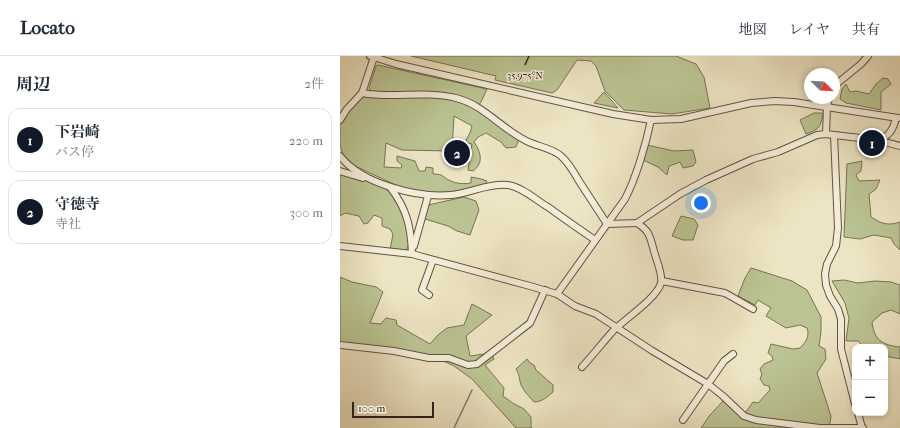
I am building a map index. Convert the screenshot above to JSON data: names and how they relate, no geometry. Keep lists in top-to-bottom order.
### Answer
{
  "scale_bar": "100 m",
  "north": "bottom right",
  "page": {
    "header": "Locato",
    "nav": ["地図", "レイヤ", "共有"],
    "heading": ["周辺", "2件"],
    "list": [
      {
        "mark": "1",
        "name": "下岩崎",
        "note": "バス停",
        "value": "220 m"
      },
      {
        "mark": "2",
        "name": "守徳寺",
        "note": "寺社",
        "value": "300 m"
      }
    ],
    "pins": ["1", "2"],
    "map_buttons": ["+", "−"],
    "scale": "100 m"
  },
  "coordinates": ["35.975°N"]
}
